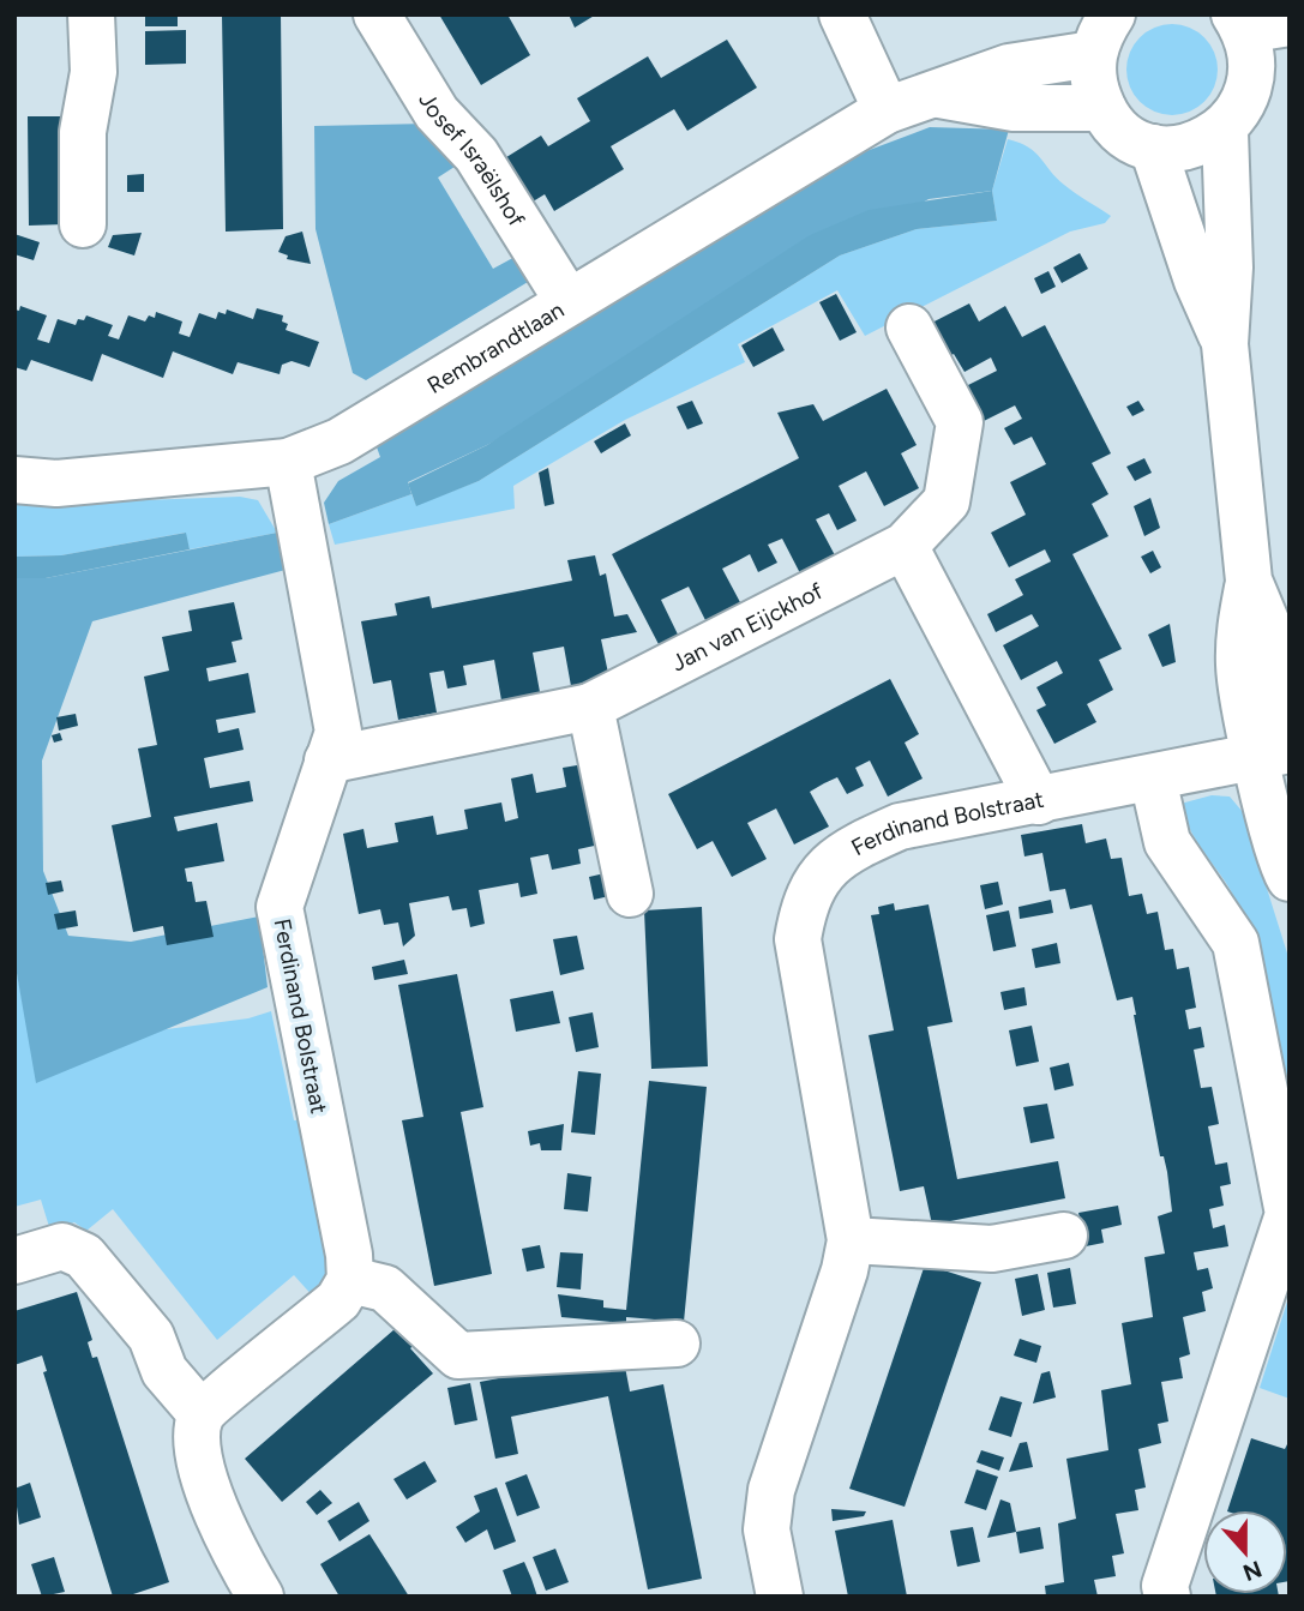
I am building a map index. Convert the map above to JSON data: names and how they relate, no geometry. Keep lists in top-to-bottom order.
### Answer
{
  "streets": {
    "street": [
      "Josef Israëlshof",
      "Rembrandtlaan",
      "Jan van Eijckhof",
      "Ferdinand Bolstraat"
    ]
  },
  "crossings": [
    ["Josef Israëlshof", "Rembrandtlaan"],
    ["Rembrandtlaan", "Ferdinand Bolstraat"],
    ["Jan van Eijckhof", "Ferdinand Bolstraat"]
  ],
  "north": "bottom"
}
